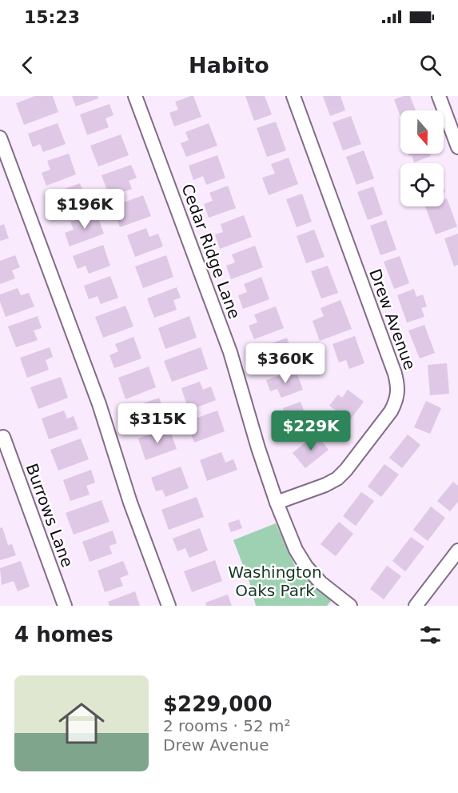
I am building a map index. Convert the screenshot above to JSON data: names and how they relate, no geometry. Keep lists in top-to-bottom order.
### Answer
{
  "streets": {
    "street": ["Cedar Ridge Lane", "Drew Avenue", "Burrows Lane"]
  },
  "crossings": [
    ["Cedar Ridge Lane", "Drew Avenue"]
  ],
  "parks": ["Washington Oaks Park"],
  "north": "bottom",
  "page": {
    "status": "15:23",
    "header": "Habito",
    "price": [
      "$196K",
      "$360K",
      "$315K",
      "$229K"
    ],
    "heading": "4 homes",
    "list": [
      {
        "name": "$229,000",
        "note": "2 rooms · 52 m² · Drew Avenue"
      }
    ]
  }
}
